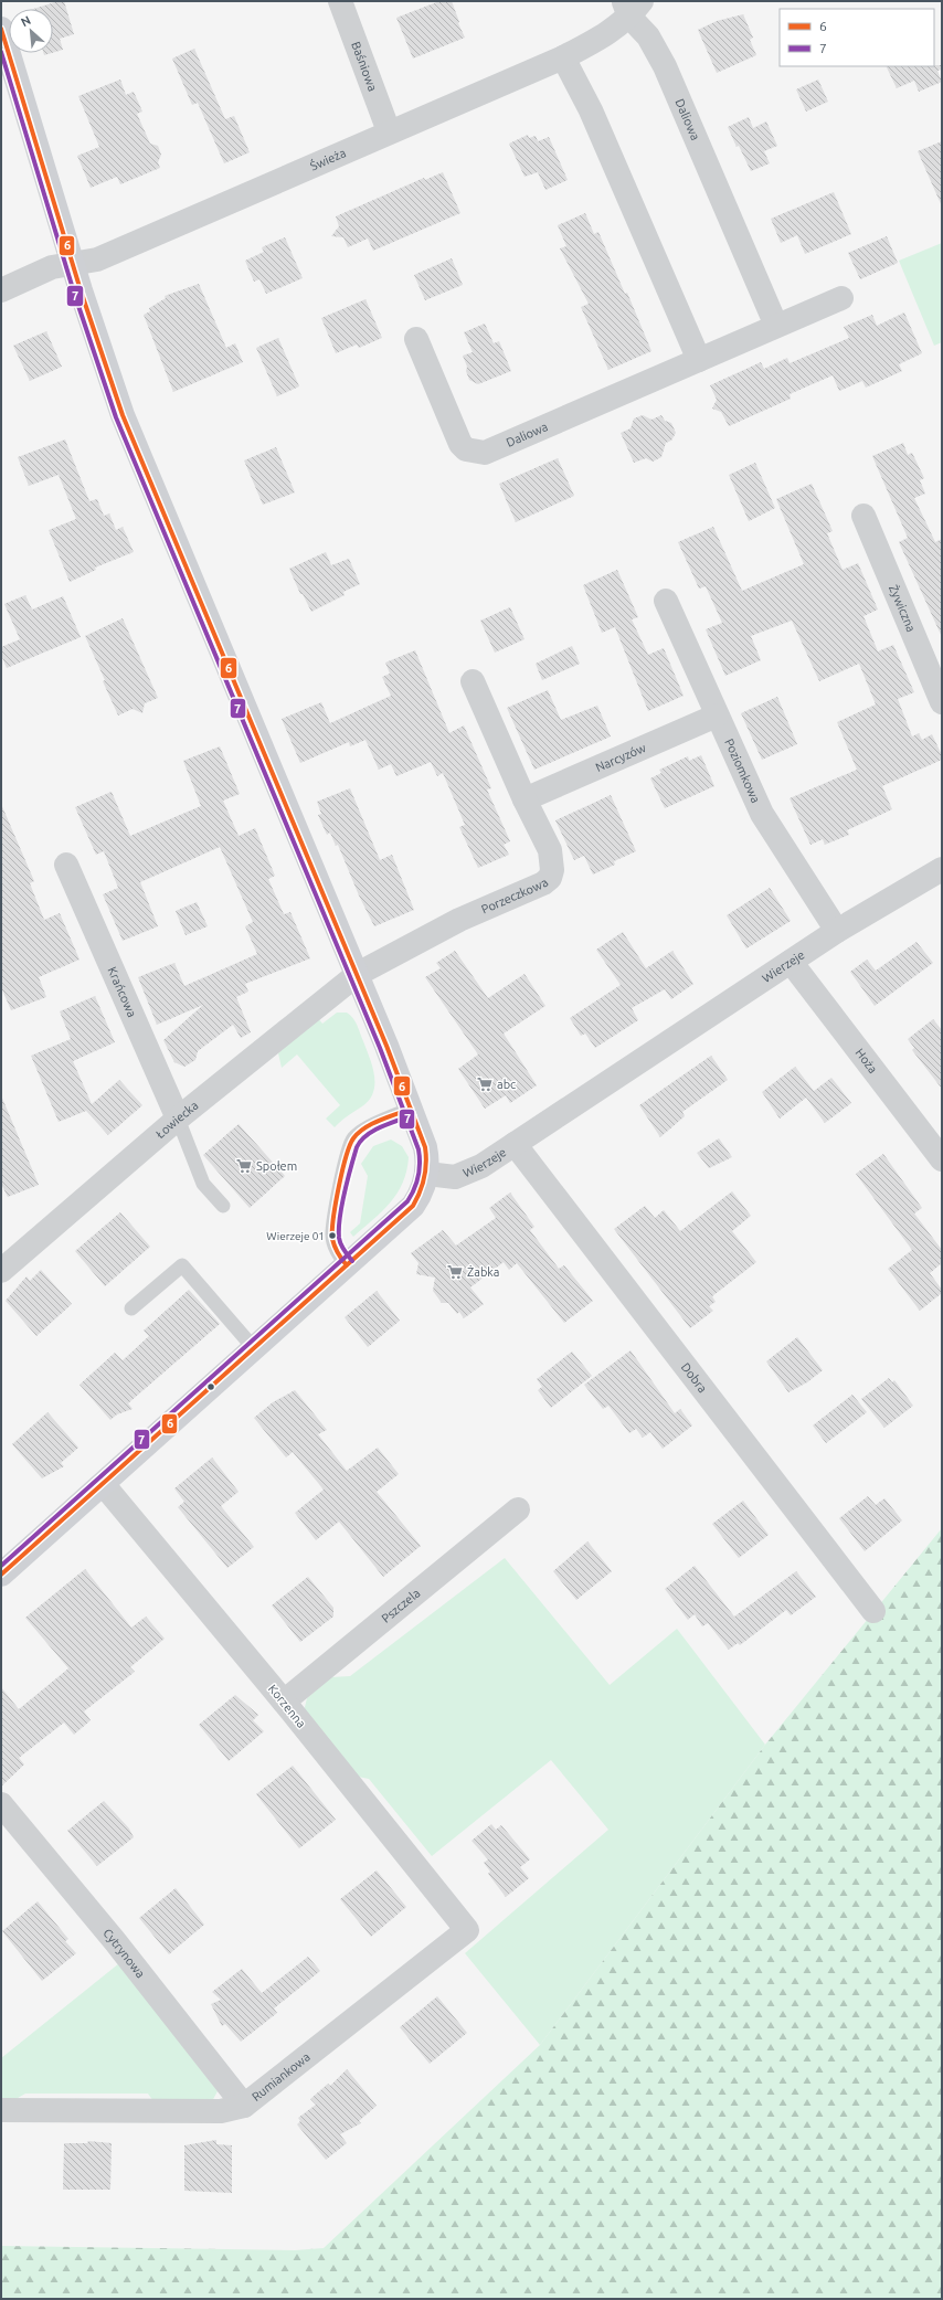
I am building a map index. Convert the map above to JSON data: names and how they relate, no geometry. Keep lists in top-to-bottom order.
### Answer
{
  "streets": {
    "street": [
      "Baśniowa",
      "Daliowa",
      "Świeża",
      "Żywiczna",
      "Narcyzów",
      "Poziomkowa",
      "Porzeczkowa",
      "Wierzeje",
      "Krańcowa",
      "Hoża",
      "Łowiecka",
      "Dobra",
      "Pszczela",
      "Korzenna",
      "Cytrynowa",
      "Rumiankowa"
    ]
  },
  "crossings": [
    ["Baśniowa", "Świeża"],
    ["Daliowa", "Świeża"],
    ["Narcyzów", "Poziomkowa"],
    ["Narcyzów", "Porzeczkowa"],
    ["Poziomkowa", "Wierzeje"],
    ["Porzeczkowa", "Łowiecka"],
    ["Wierzeje", "Hoża"],
    ["Wierzeje", "Dobra"],
    ["Krańcowa", "Łowiecka"],
    ["Pszczela", "Korzenna"],
    ["Korzenna", "Rumiankowa"],
    ["Cytrynowa", "Rumiankowa"]
  ],
  "places": {
    "supermarket": ["abc", "Społem", "Żabka"],
    "other": ["Wierzeje 01"]
  },
  "lines": ["transit line 6", "transit line 7"],
  "legend": ["6", "7"],
  "north": "top left"
}
